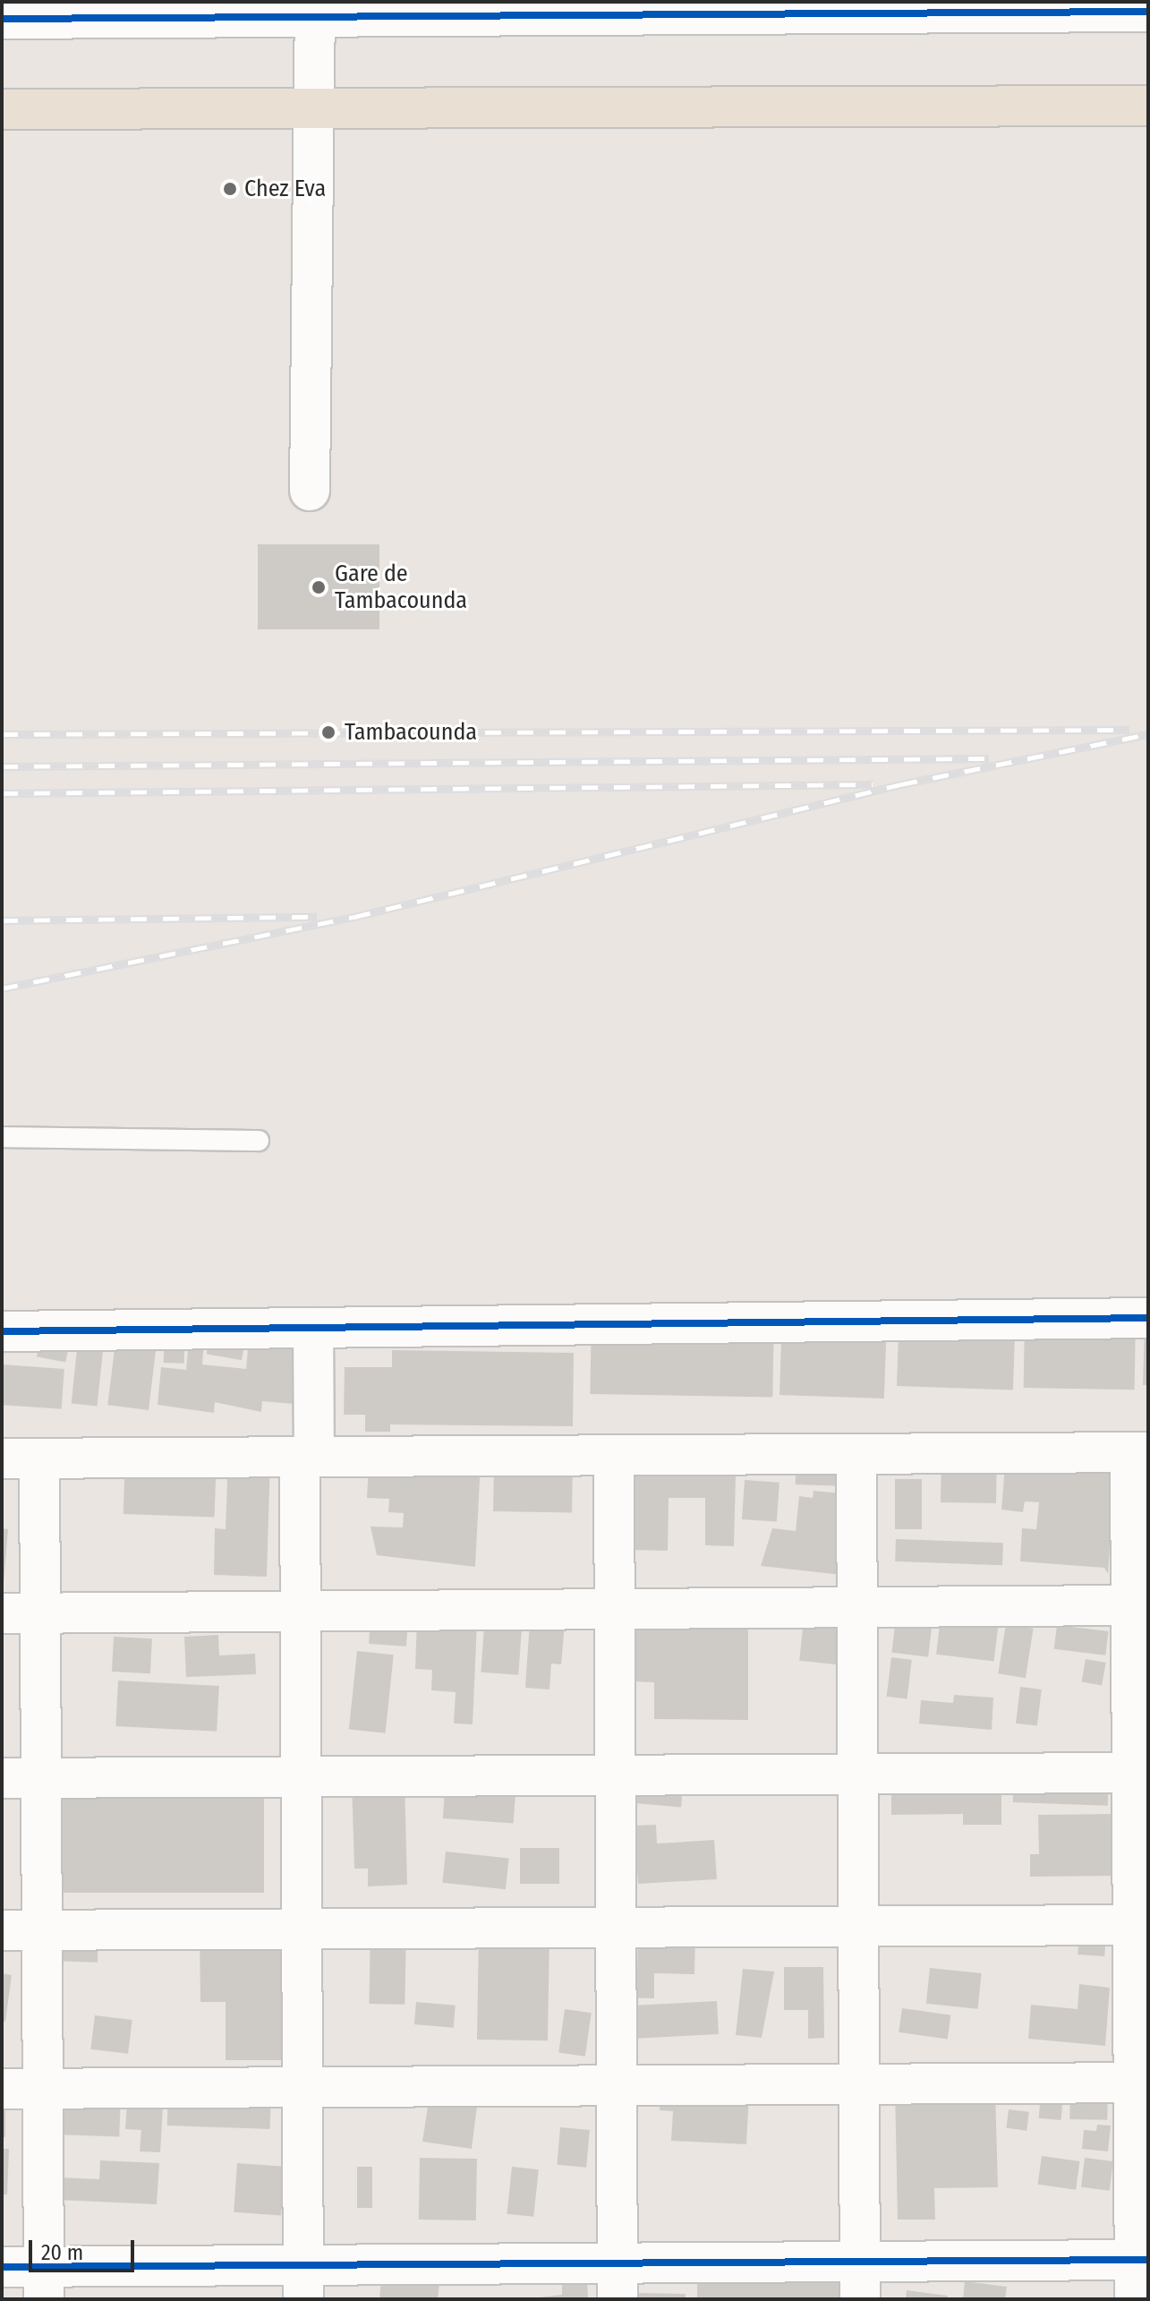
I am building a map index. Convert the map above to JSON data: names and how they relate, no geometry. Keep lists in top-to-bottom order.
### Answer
{
  "places": ["Chez Eva", "Gare de Tambacounda", "Tambacounda"],
  "scale_bar": "20 m"
}
